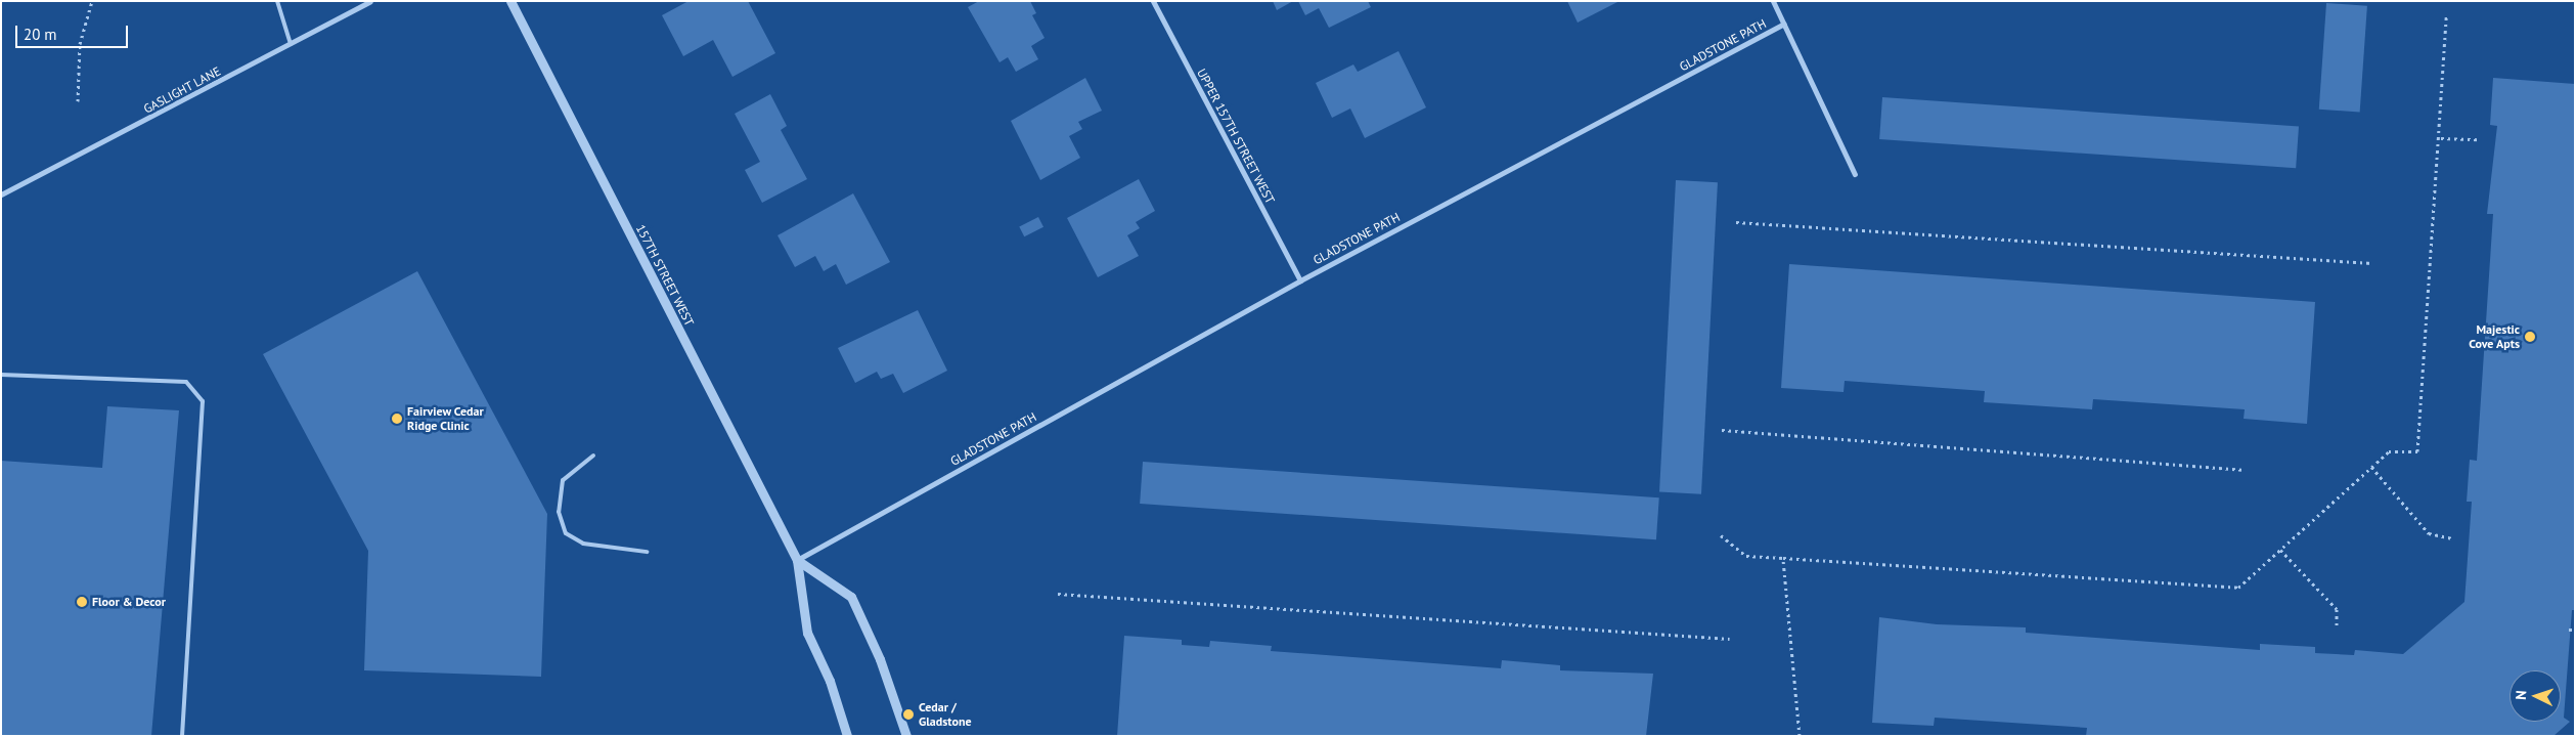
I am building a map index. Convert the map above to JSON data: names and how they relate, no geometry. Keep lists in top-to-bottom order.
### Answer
{
  "streets": {
    "street": [
      "GLADSTONE PATH",
      "GASLIGHT LANE",
      "UPPER 157TH STREET WEST",
      "157TH STREET WEST"
    ]
  },
  "crossings": [
    ["GLADSTONE PATH", "UPPER 157TH STREET WEST"],
    ["GLADSTONE PATH", "157TH STREET WEST"]
  ],
  "places": [
    "Majestic Cove Apts",
    "Fairview Cedar Ridge Clinic",
    "Floor & Decor",
    "Cedar / Gladstone"
  ],
  "scale_bar": "20 m",
  "north": "left"
}
